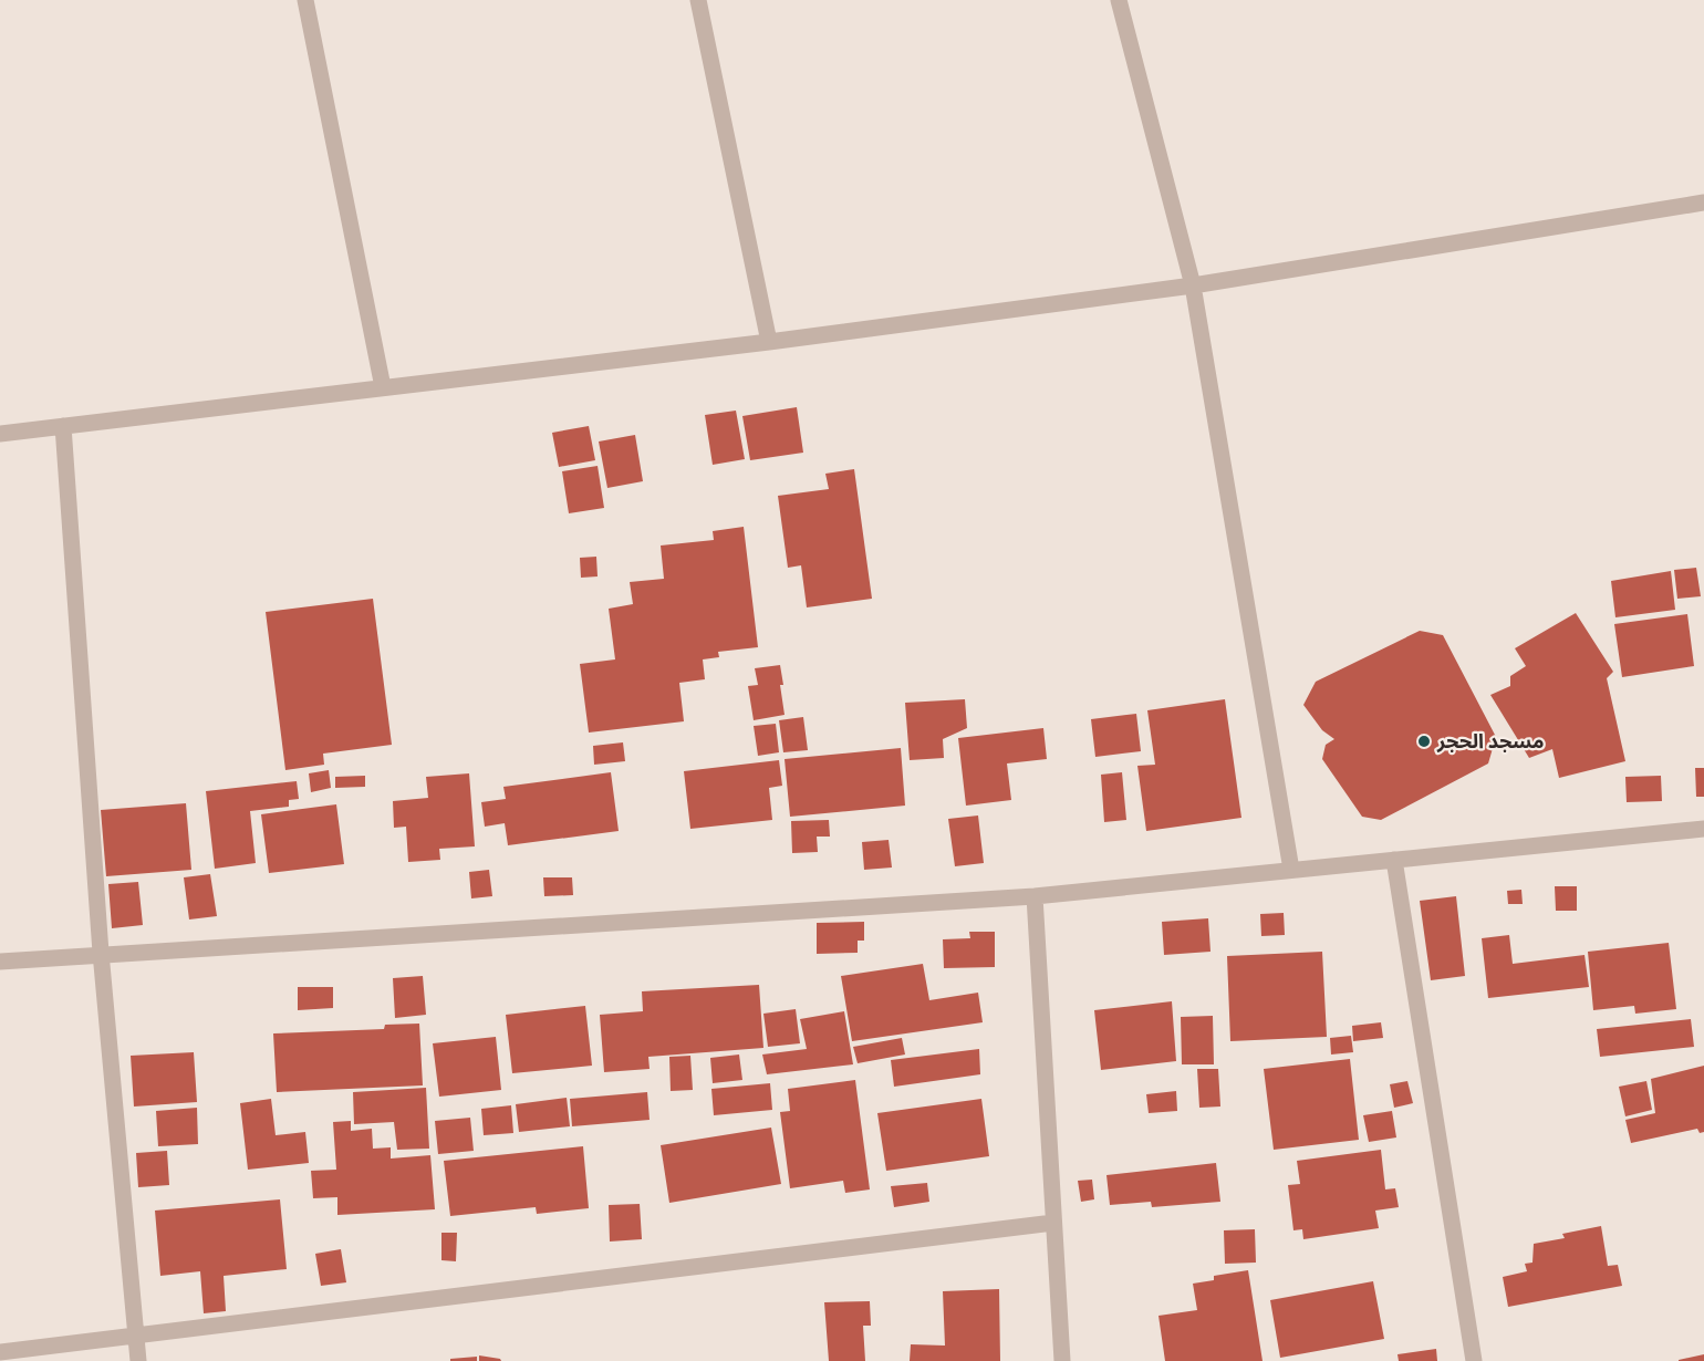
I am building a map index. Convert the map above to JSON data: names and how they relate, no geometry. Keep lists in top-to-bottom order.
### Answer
{
  "places": ["مسجد الحجر"]
}
